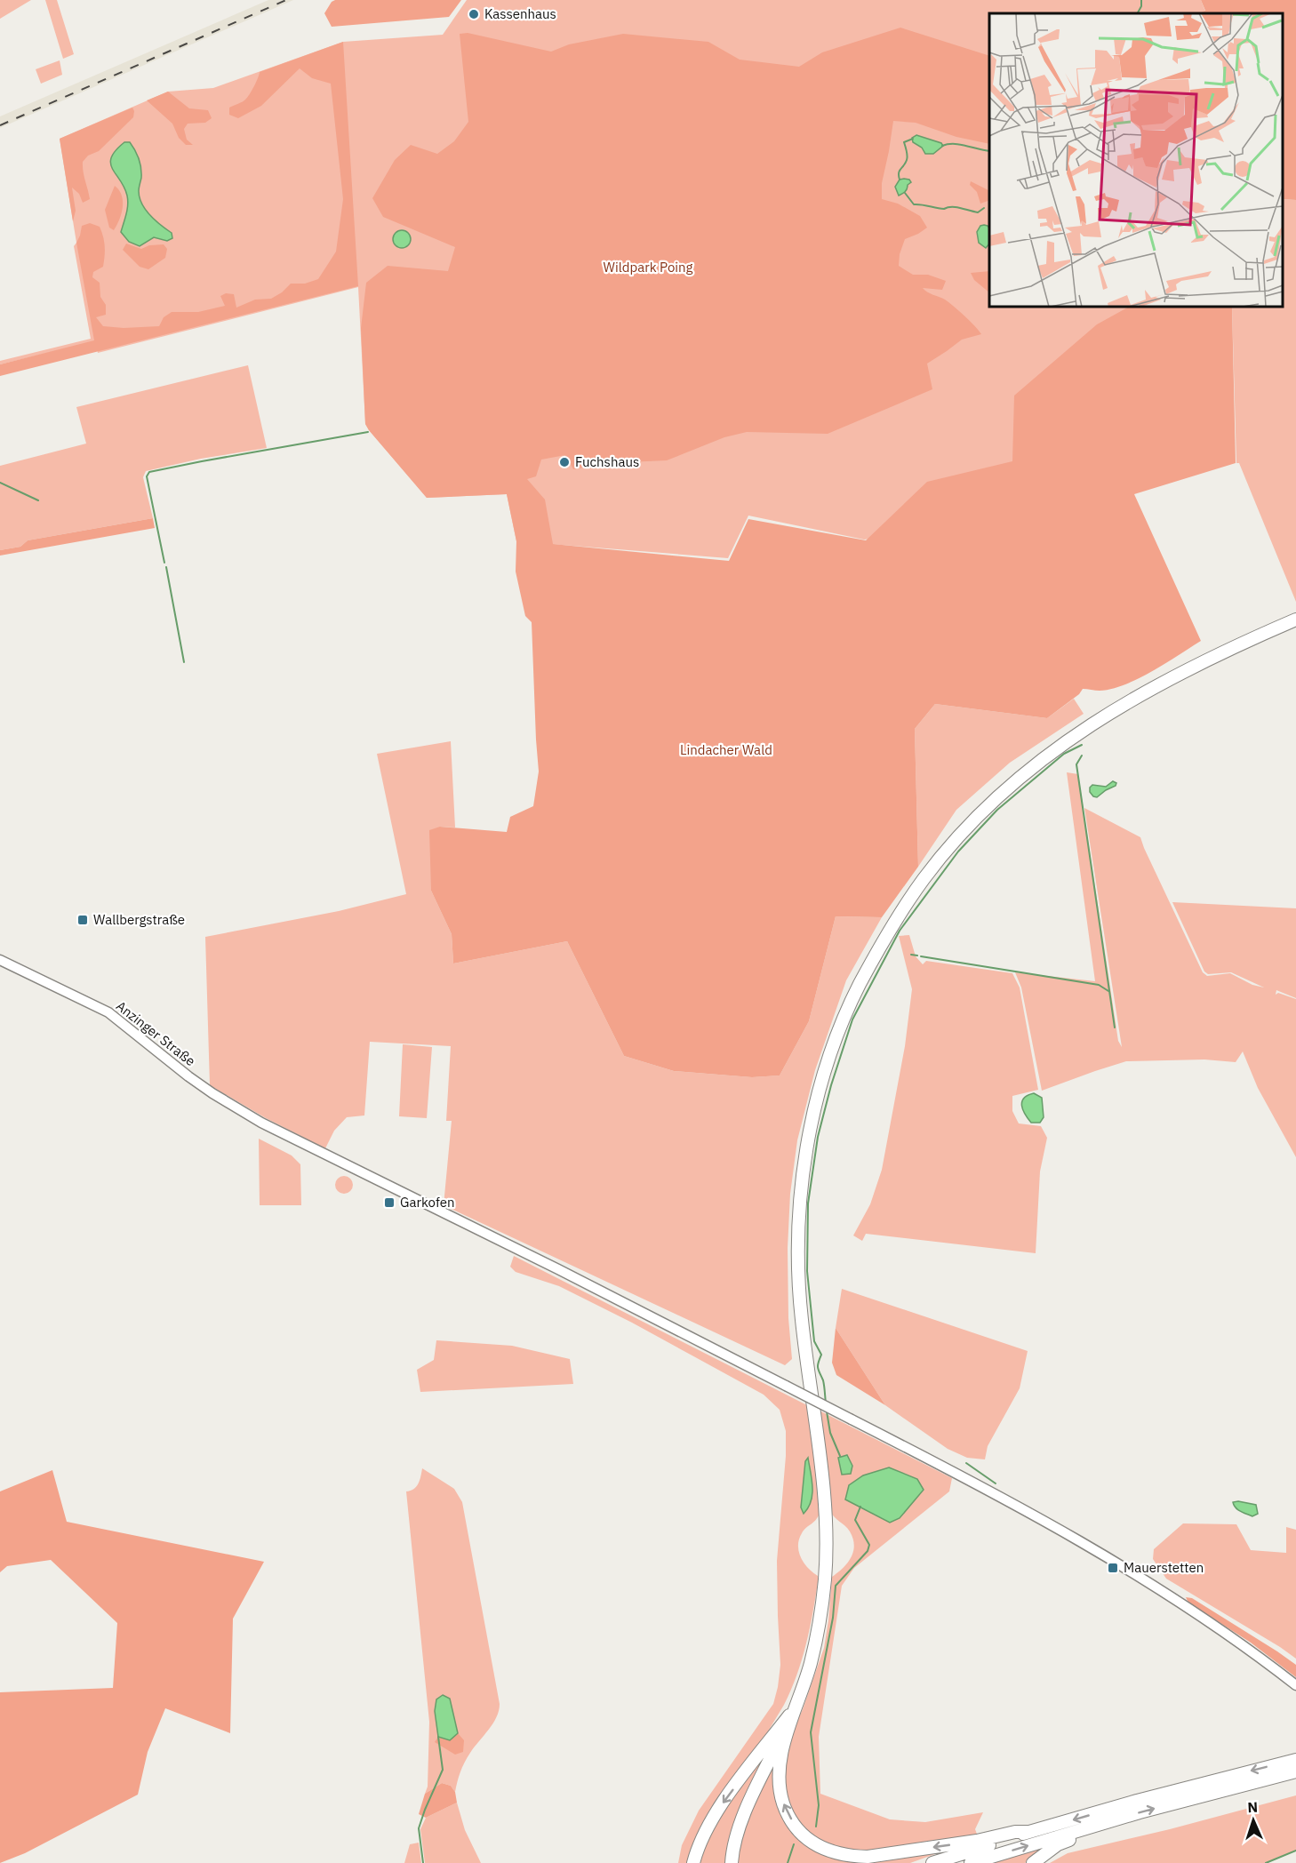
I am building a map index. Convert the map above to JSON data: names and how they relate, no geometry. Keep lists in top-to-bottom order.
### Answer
{
  "streets": {
    "street": ["Anzinger Straße"]
  },
  "parks": ["Wildpark Poing", "Lindacher Wald"],
  "places": {
    "other": ["Kassenhaus", "Fuchshaus"],
    "transit": ["Wallbergstraße", "Garkofen", "Mauerstetten"]
  },
  "north": "top"
}
